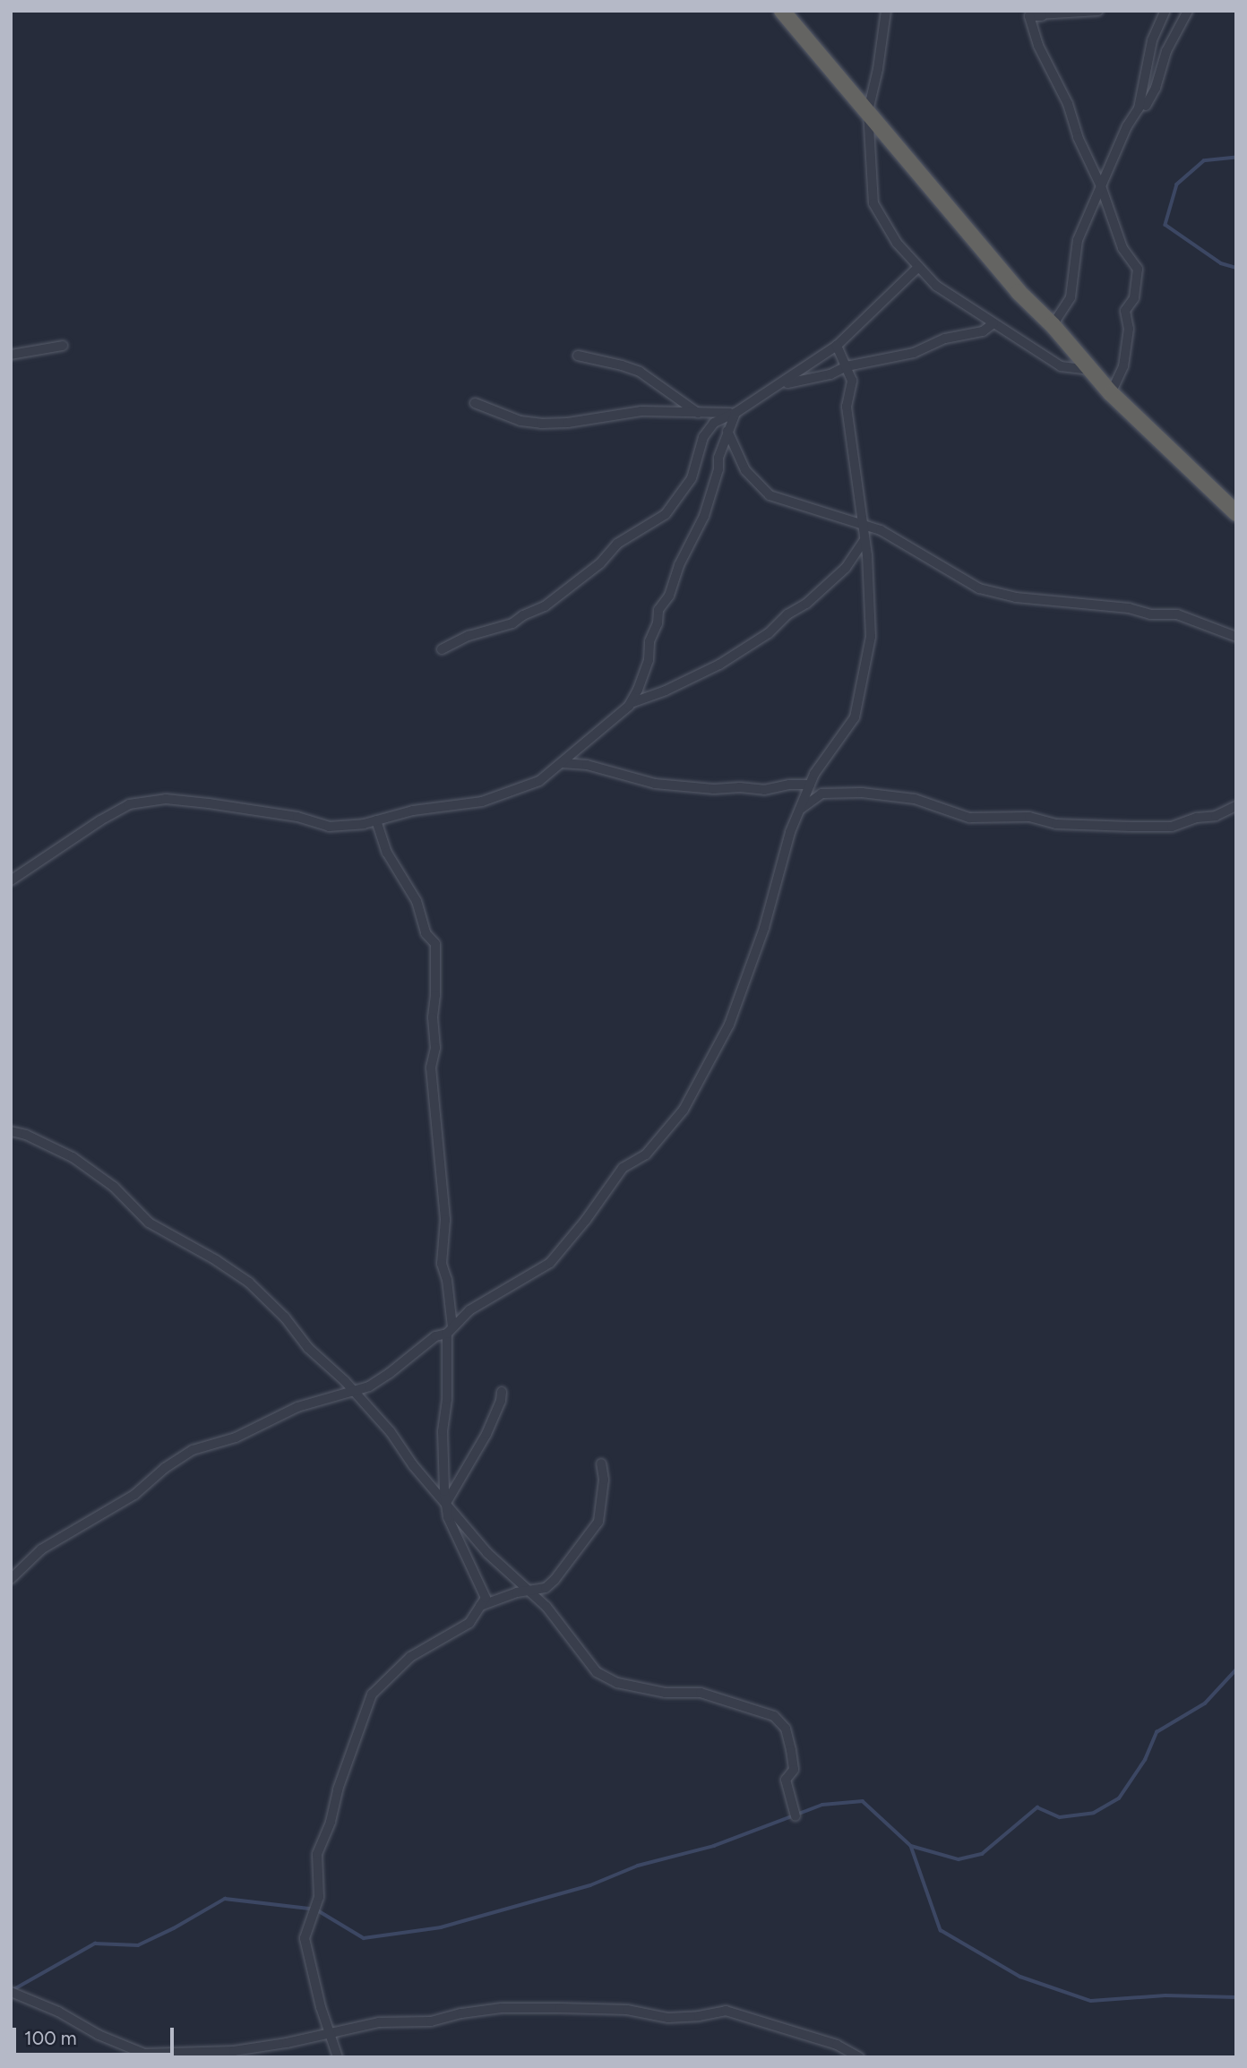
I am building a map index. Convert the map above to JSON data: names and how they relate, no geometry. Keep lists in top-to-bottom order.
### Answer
{
  "scale_bar": "100 m"
}
